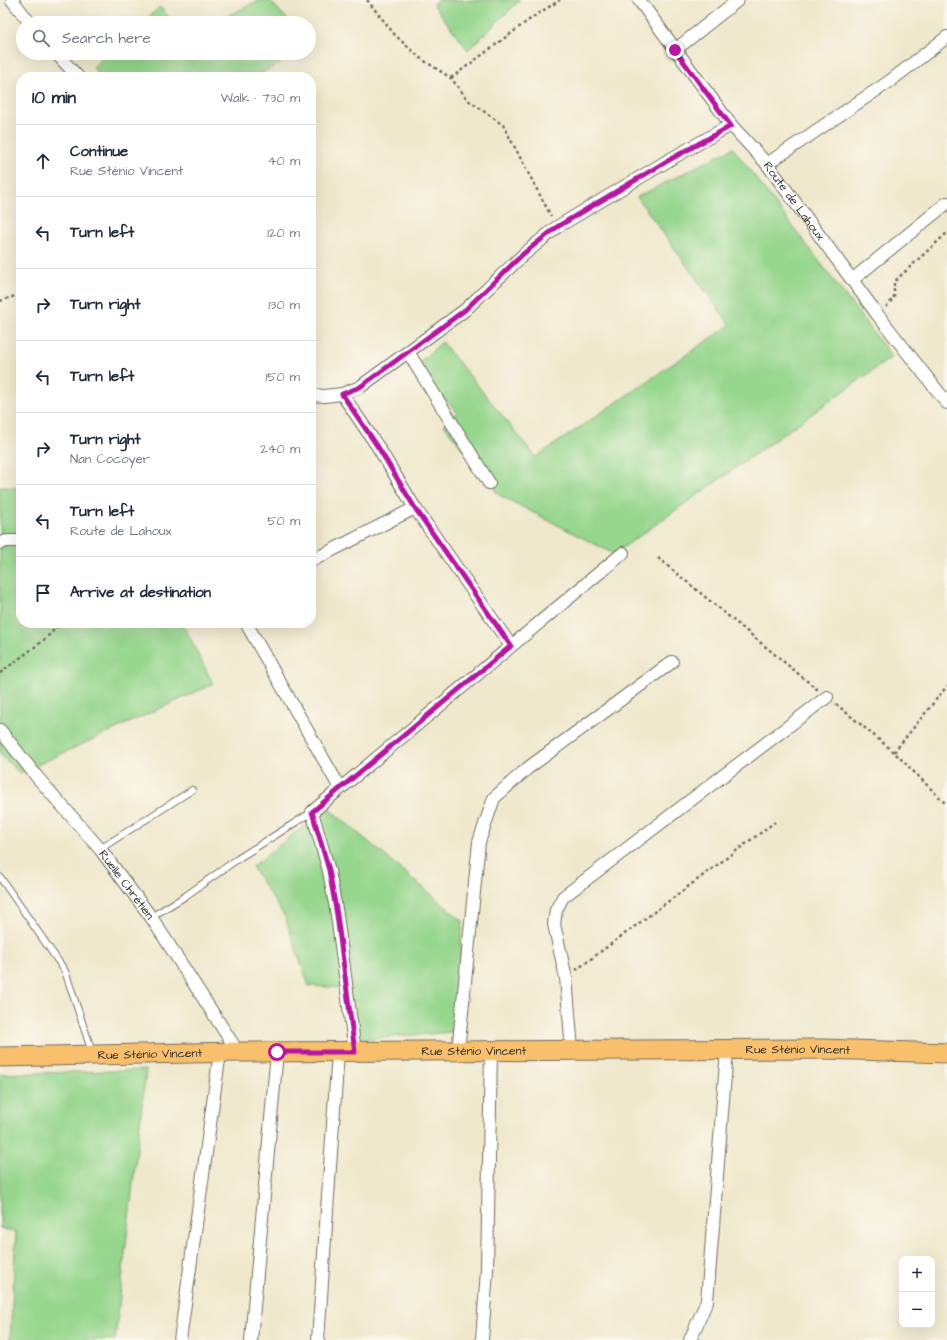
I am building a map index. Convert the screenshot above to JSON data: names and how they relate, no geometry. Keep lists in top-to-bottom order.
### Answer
{
  "streets": {
    "main road": ["Rue Sténio Vincent"],
    "street": ["Route de Lahoux", "Ruelle Chrétien"]
  },
  "crossings": [
    ["Ruelle Chrétien", "Rue Sténio Vincent"]
  ],
  "page": {
    "search": "Search here",
    "heading": ["10 min", "Walk · 730 m"],
    "list": [
      ["Continue", "Rue Sténio Vincent", "40 m"],
      ["Turn left", "120 m"],
      ["Turn right", "130 m"],
      ["Turn left", "150 m"],
      ["Turn right", "Nan Cocoyer", "240 m"],
      ["Turn left", "Route de Lahoux", "50 m"],
      "Arrive at destination"
    ],
    "map_buttons": ["+", "−"]
  }
}
